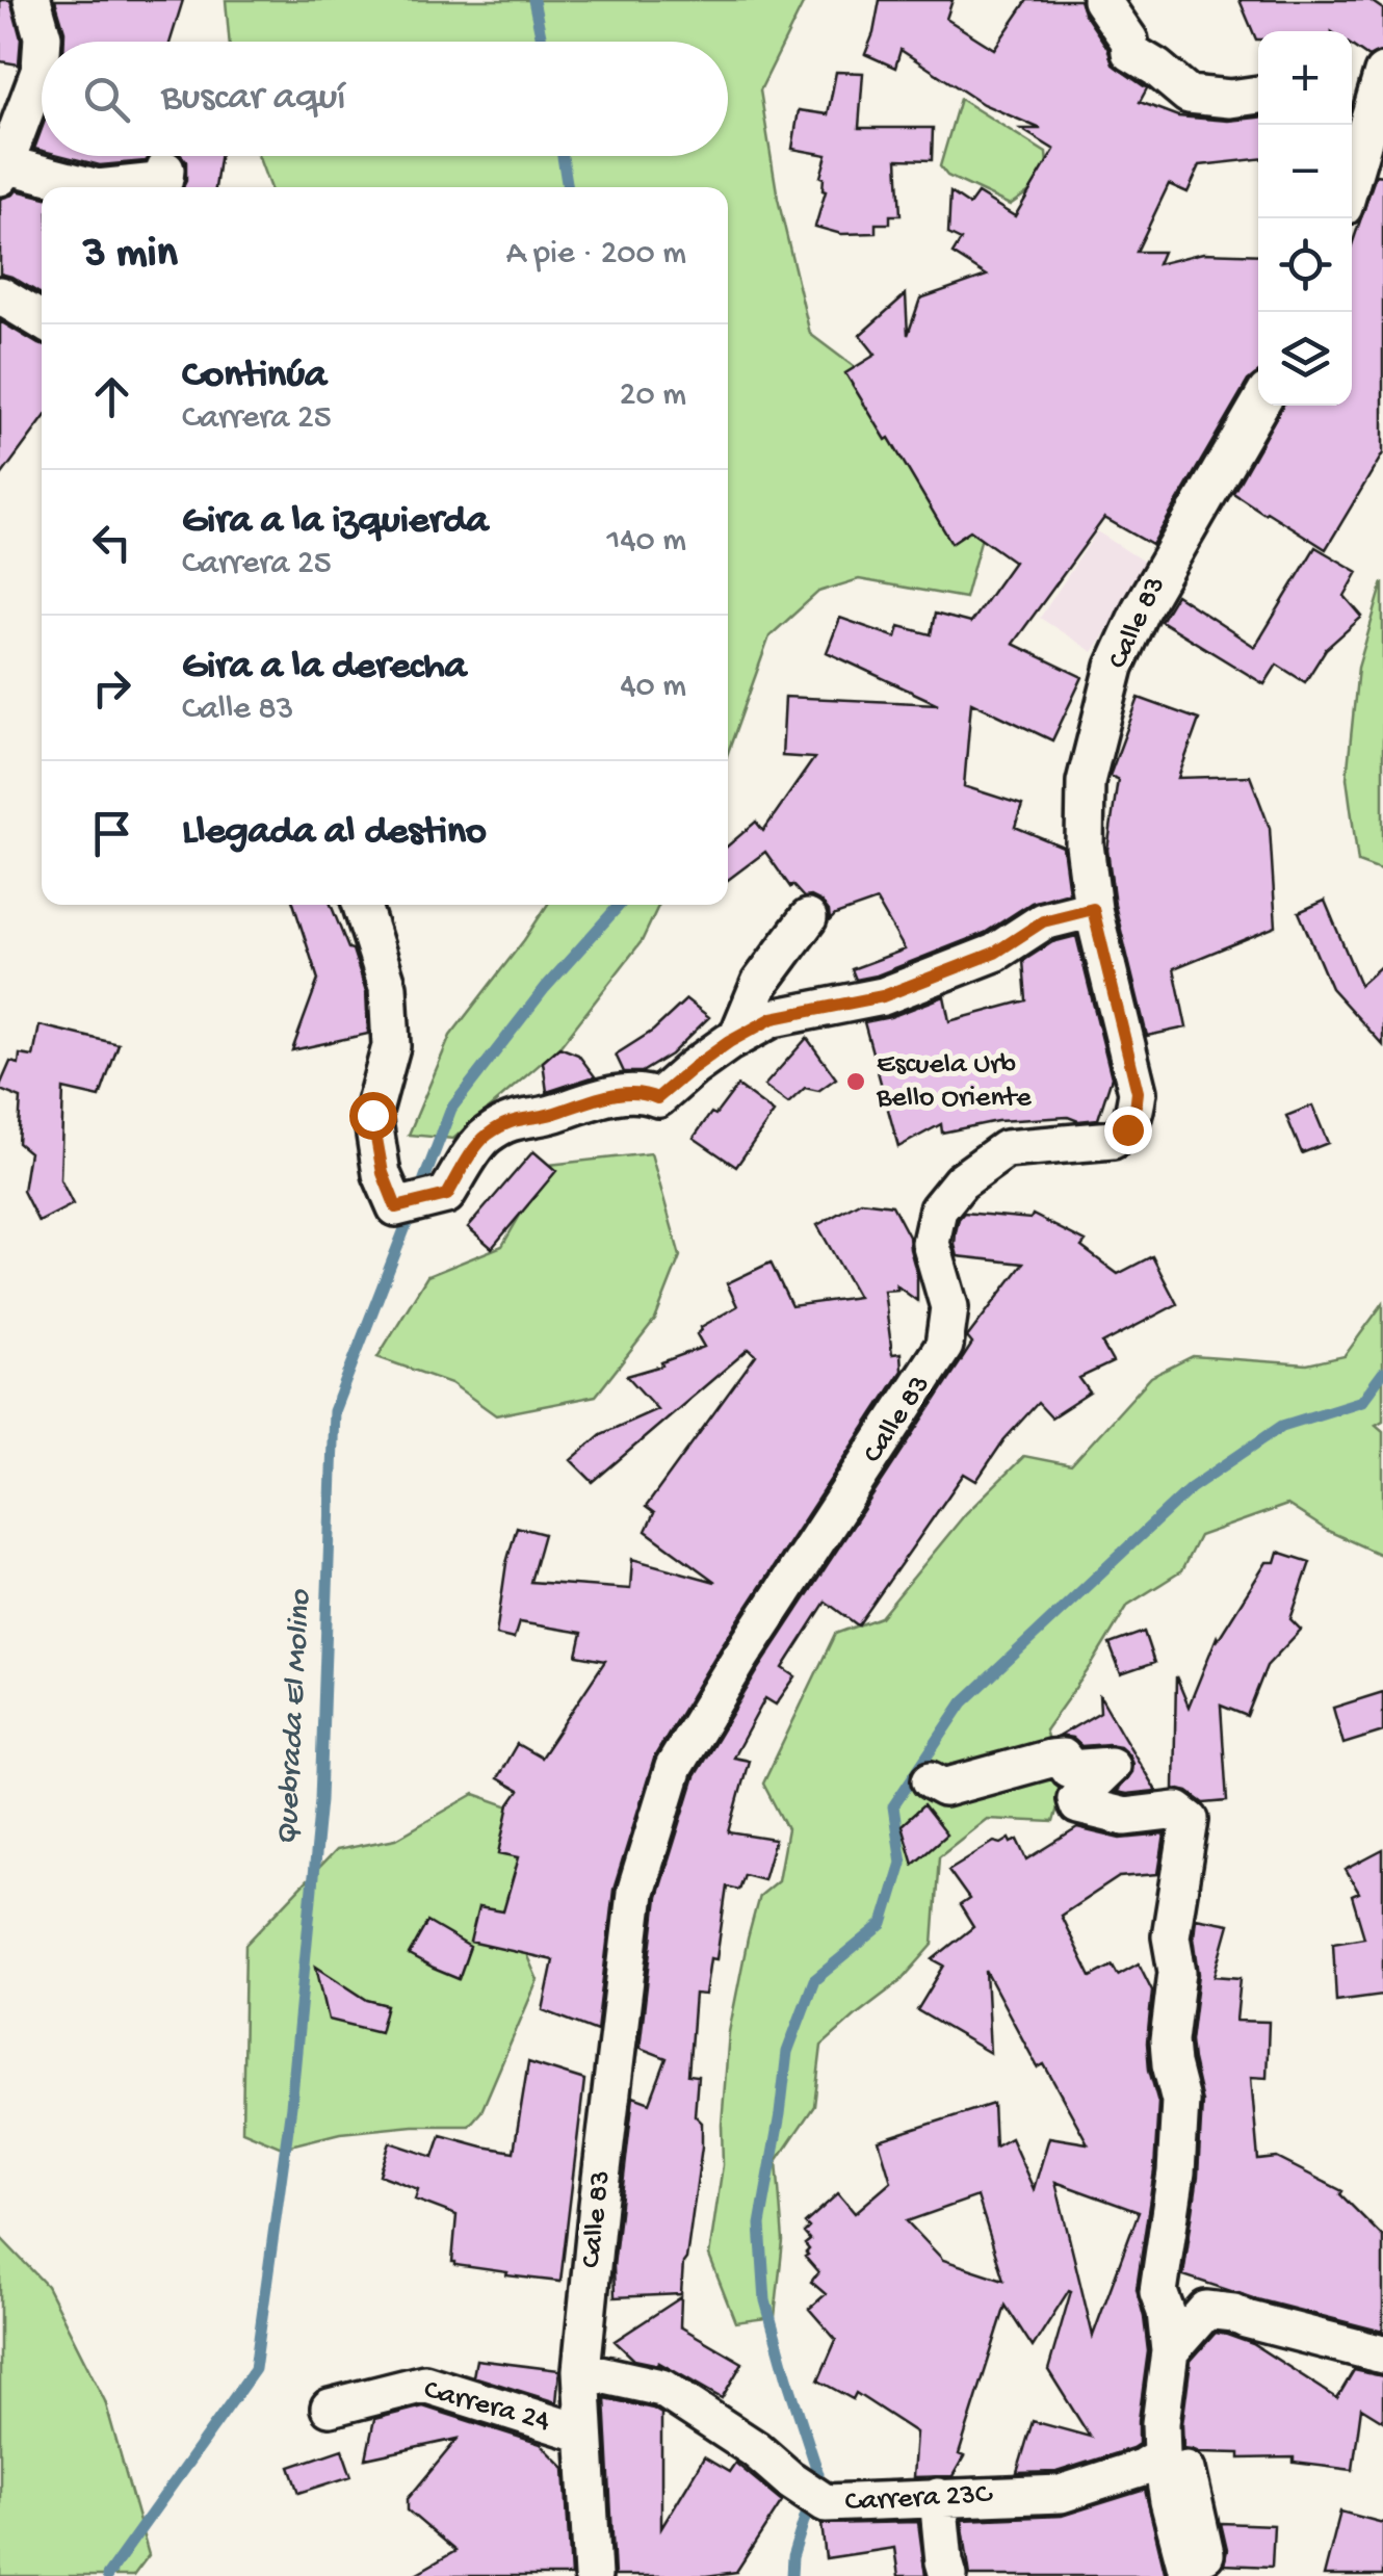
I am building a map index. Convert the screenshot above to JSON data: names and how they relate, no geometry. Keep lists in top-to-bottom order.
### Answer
{
  "streets": {
    "street": ["Calle 83", "Carrera 24", "Carrera 23C"]
  },
  "crossings": [
    ["Calle 83", "Carrera 24"],
    ["Calle 83", "Carrera 23C"]
  ],
  "water": ["Quebrada El Molino"],
  "places": ["Escuela Urb Bello Oriente"],
  "page": {
    "map_buttons": ["+", "−"],
    "search": "Buscar aquí",
    "heading": ["3 min", "A pie · 200 m"],
    "list": [
      ["Continúa", "Carrera 25", "20 m"],
      ["Gira a la izquierda", "Carrera 25", "140 m"],
      ["Gira a la derecha", "Calle 83", "40 m"],
      "Llegada al destino"
    ]
  }
}
